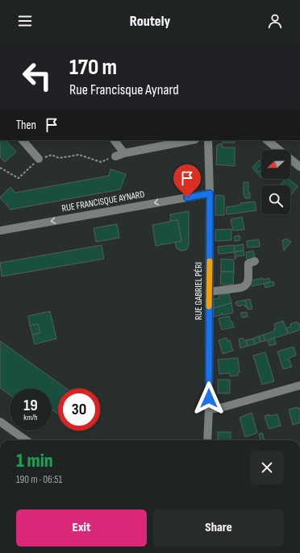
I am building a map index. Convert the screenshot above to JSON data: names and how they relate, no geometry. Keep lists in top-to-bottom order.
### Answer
{
  "streets": {
    "street": ["RUE FRANCISQUE AYNARD", "RUE GABRIEL PÉRI"]
  },
  "crossings": [
    ["RUE FRANCISQUE AYNARD", "RUE GABRIEL PÉRI"]
  ],
  "north": "left",
  "page": {
    "header": "Routely",
    "turn": ["170 m", "Rue Francisque Aynard"],
    "then": "Then",
    "speed": "19 km/h",
    "limit": "30",
    "heading": ["1 min", "190 m · 06:51"],
    "buttons": ["Exit", "Share"]
  }
}
